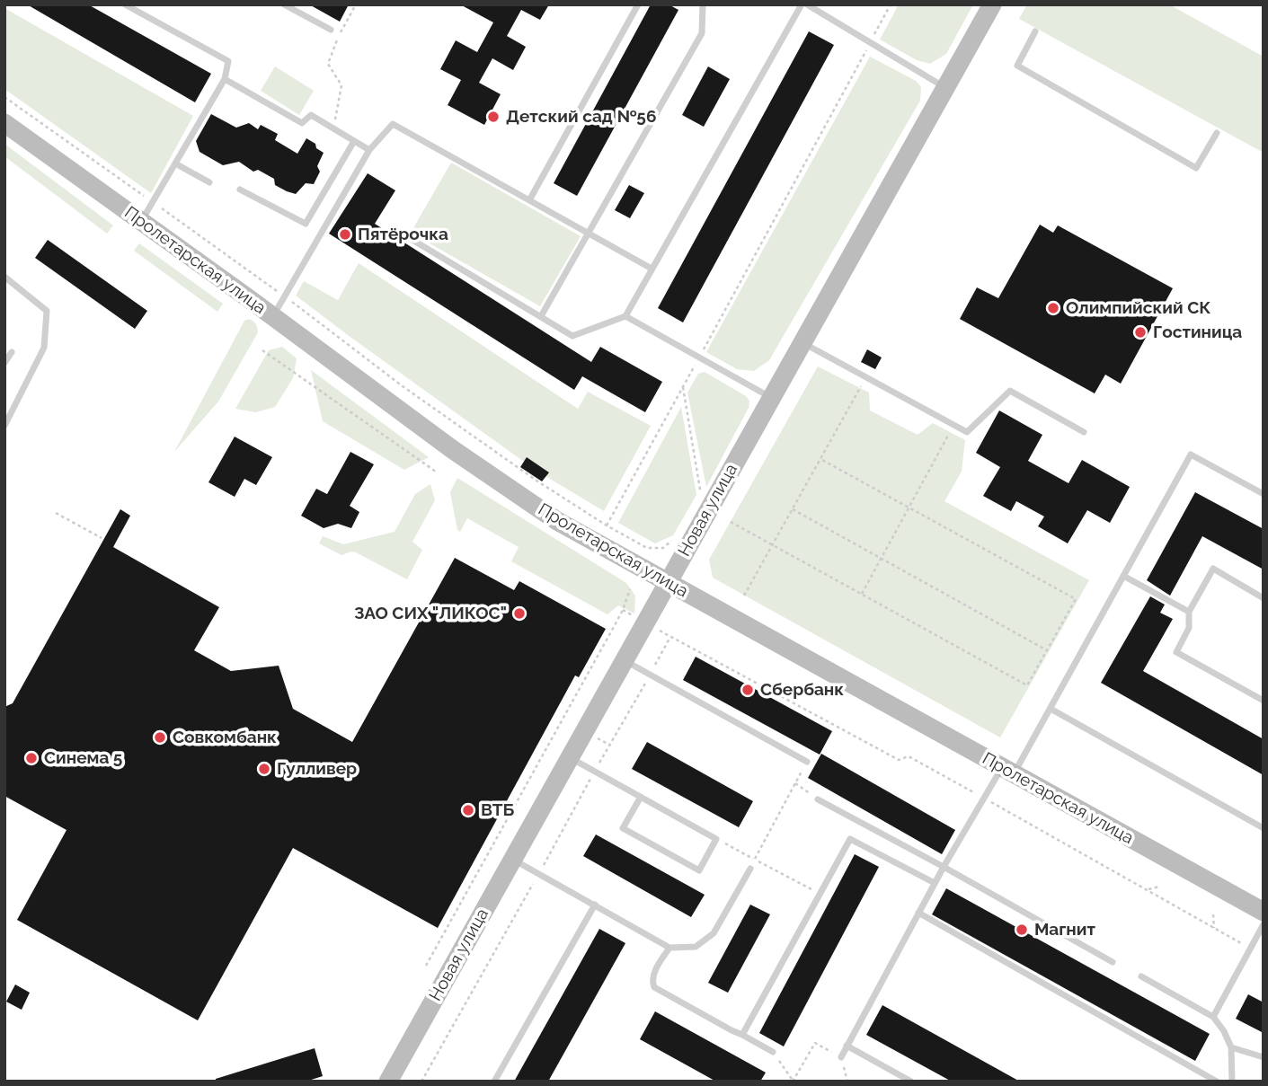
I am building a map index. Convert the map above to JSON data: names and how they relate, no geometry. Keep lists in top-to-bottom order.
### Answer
{
  "streets": {
    "main road": ["Пролетарская улица", "Новая улица"]
  },
  "crossings": [
    ["Пролетарская улица", "Новая улица"]
  ],
  "places": [
    "Детский сад №56",
    "Пятёрочка",
    "Олимпийский СК",
    "Гостиница",
    "ЗАО СИХ \"ЛИКОС\"",
    "Сбербанк",
    "Совкомбанк",
    "Синема 5",
    "Гулливер",
    "ВТБ",
    "Магнит"
  ]
}
